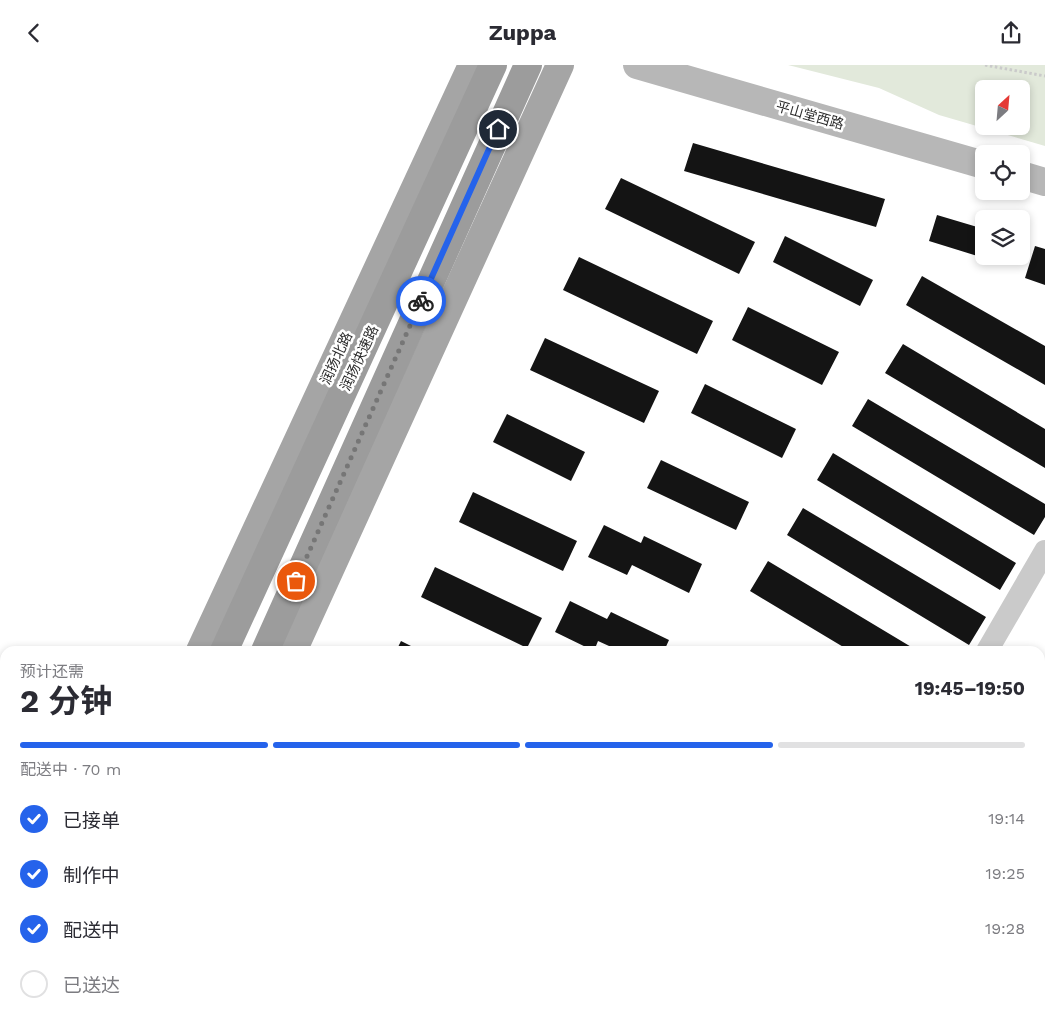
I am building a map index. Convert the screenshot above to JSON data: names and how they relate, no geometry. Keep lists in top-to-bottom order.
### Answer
{
  "streets": {
    "highway": ["润扬快速路"],
    "main road": ["平山堂西路", "润扬北路"]
  },
  "north": "top right",
  "page": {
    "header": "Zuppa",
    "heading": ["2 分钟", "预计还需", "19:45–19:50"],
    "bar": "配送中 · 70 m",
    "list": [
      ["已接单", "19:14"],
      ["制作中", "19:25"],
      ["配送中", "19:28"],
      "已送达"
    ]
  }
}
